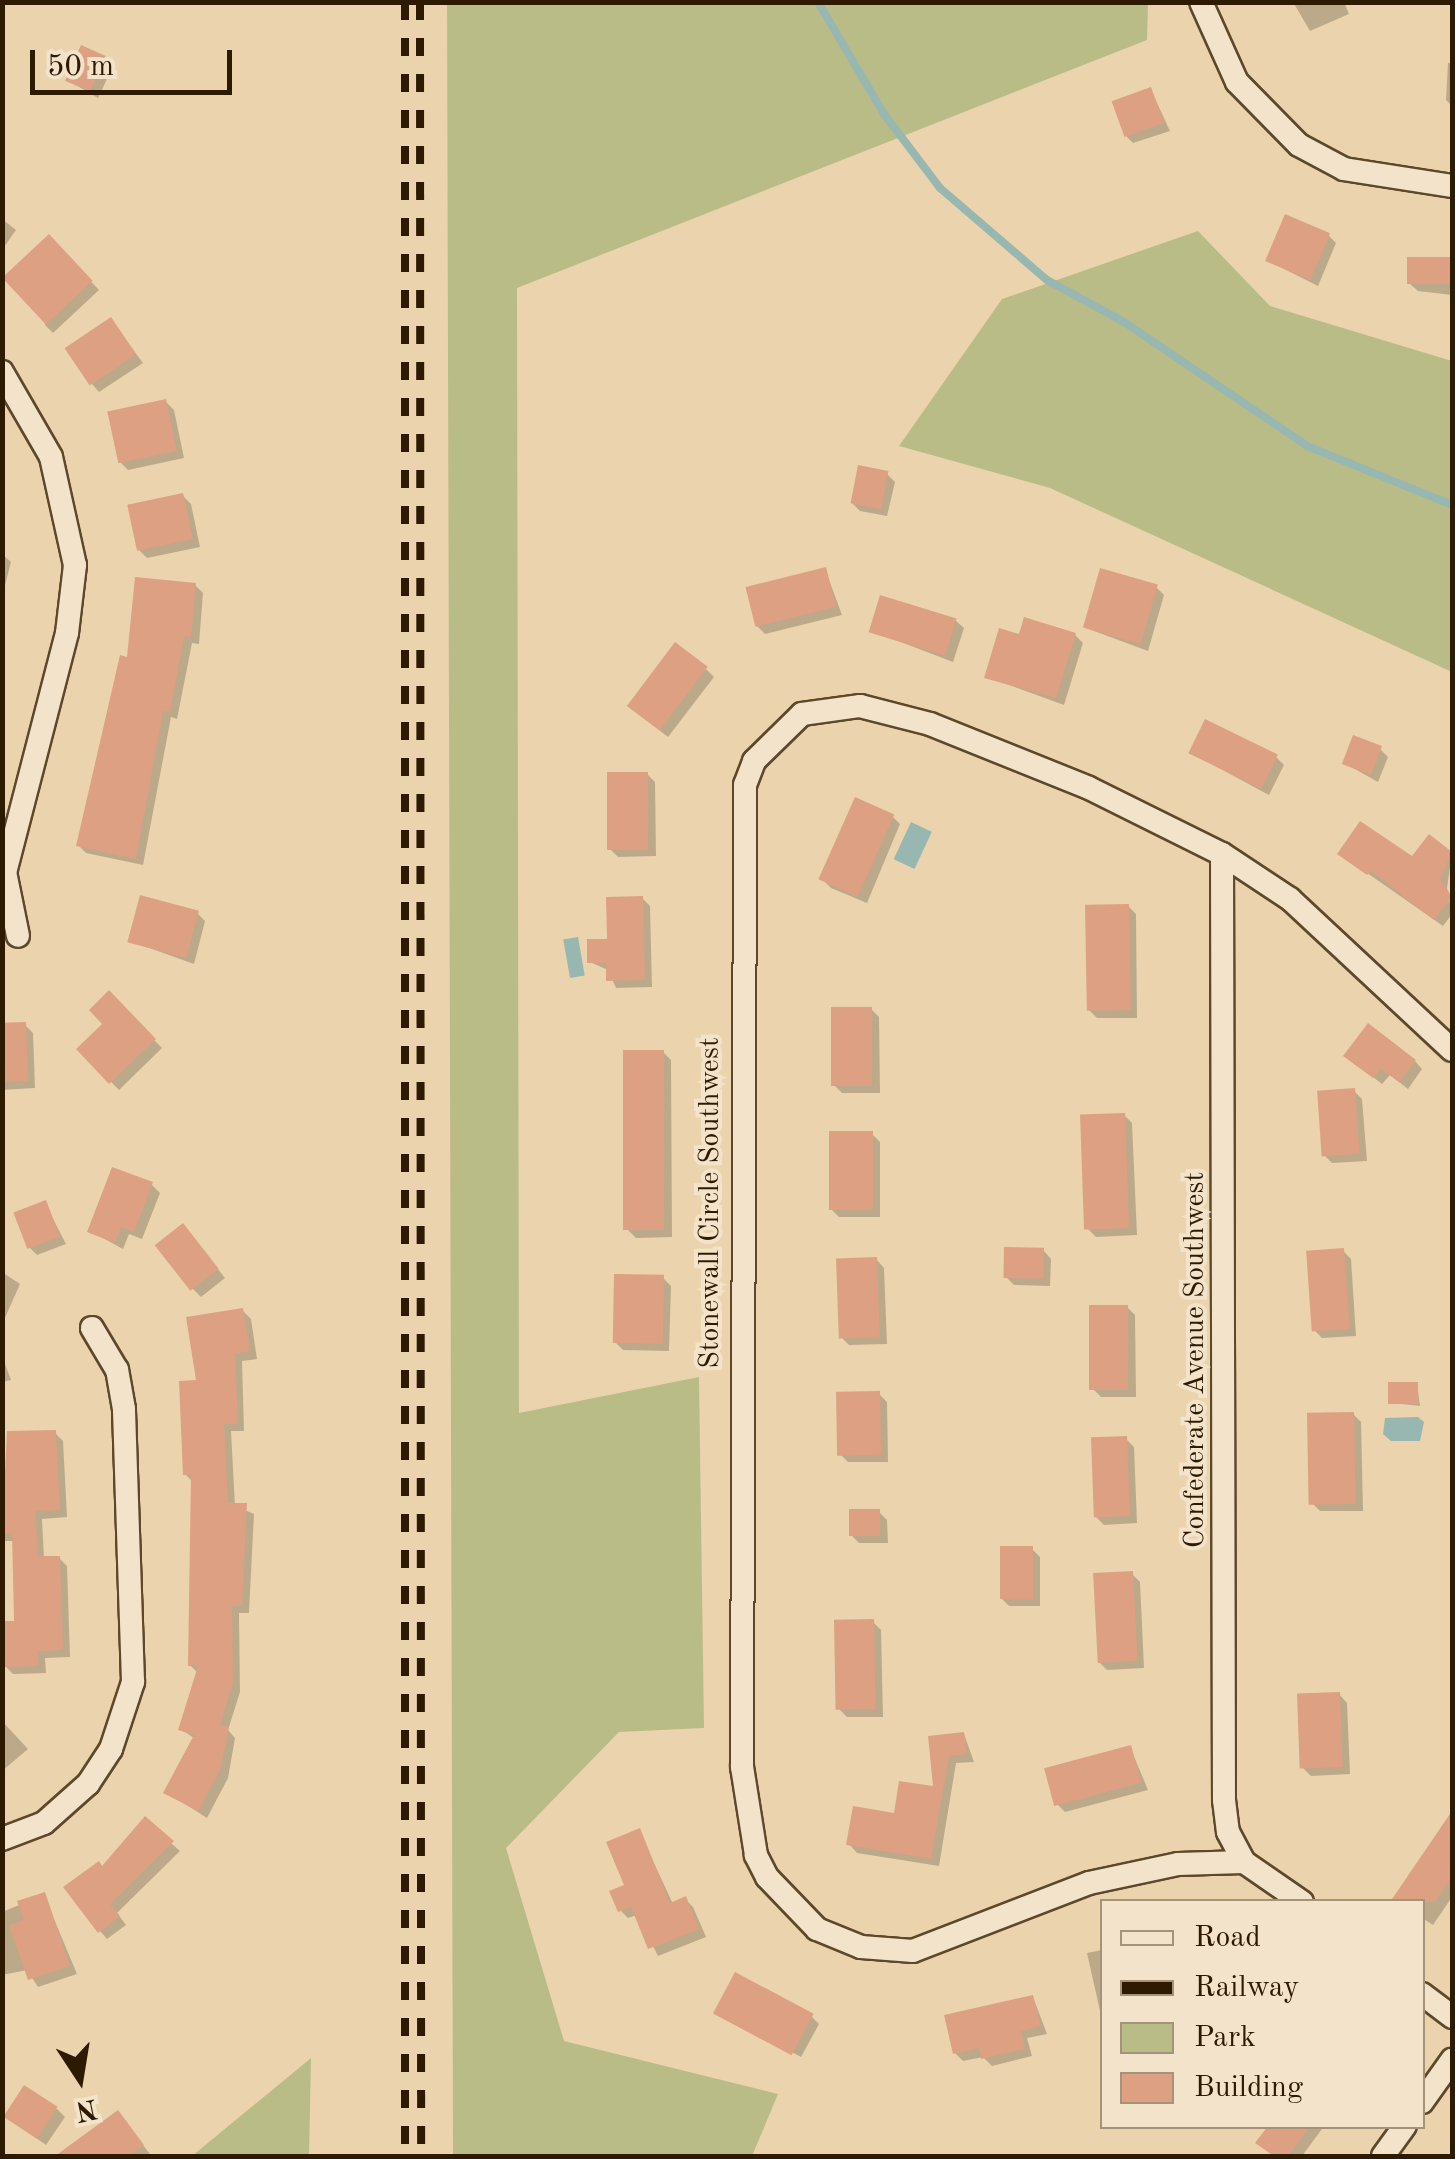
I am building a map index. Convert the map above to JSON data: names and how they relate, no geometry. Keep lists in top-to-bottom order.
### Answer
{
  "streets": {
    "street": ["Stonewall Circle Southwest", "Confederate Avenue Southwest"]
  },
  "crossings": [
    ["Stonewall Circle Southwest", "Confederate Avenue Southwest"]
  ],
  "legend": [
    "Road",
    "Railway",
    "Park",
    "Building"
  ],
  "scale_bar": "50 m",
  "north": "bottom"
}
